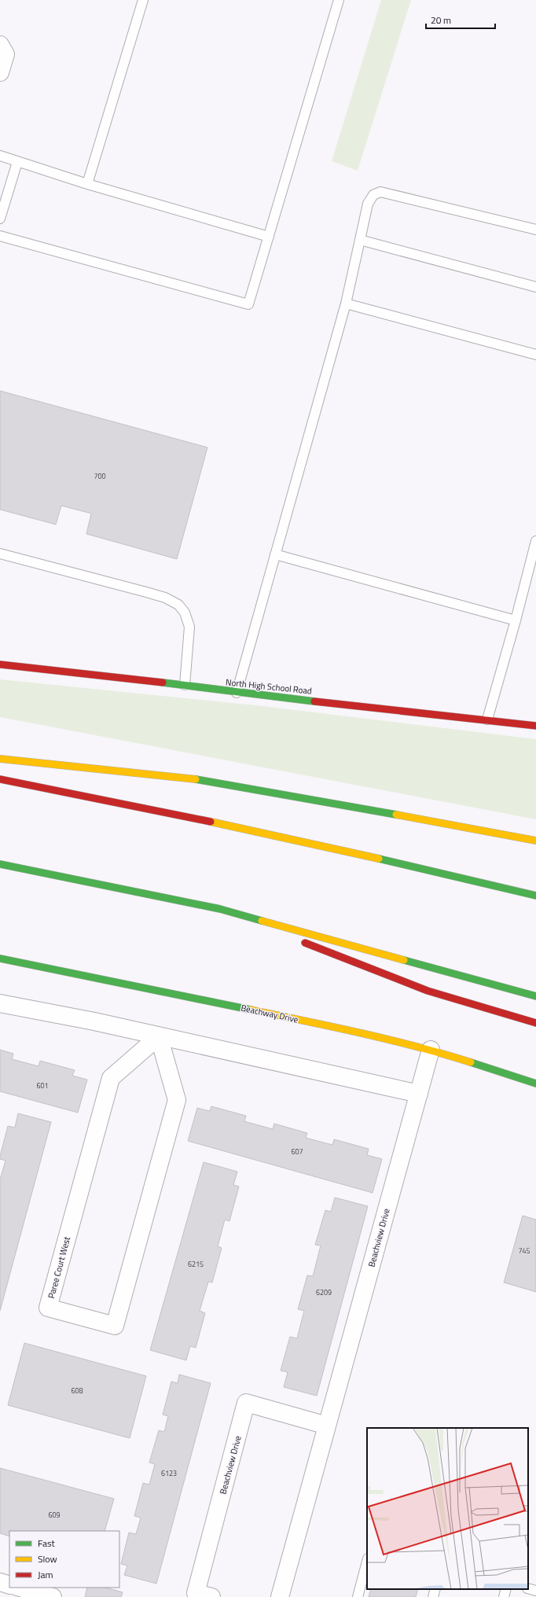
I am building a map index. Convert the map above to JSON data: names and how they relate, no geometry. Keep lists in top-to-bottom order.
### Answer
{
  "streets": {
    "main road": ["North High School Road", "Beachway Drive"],
    "street": ["Beachview Drive", "Paree Court West"]
  },
  "crossings": [
    ["Beachway Drive", "Beachview Drive"]
  ],
  "house_numbers": [
    "700",
    "601",
    "607",
    "745",
    "6215",
    "6209",
    "608",
    "6123",
    "609"
  ],
  "legend": ["Fast", "Slow", "Jam"],
  "scale_bar": "20 m"
}
